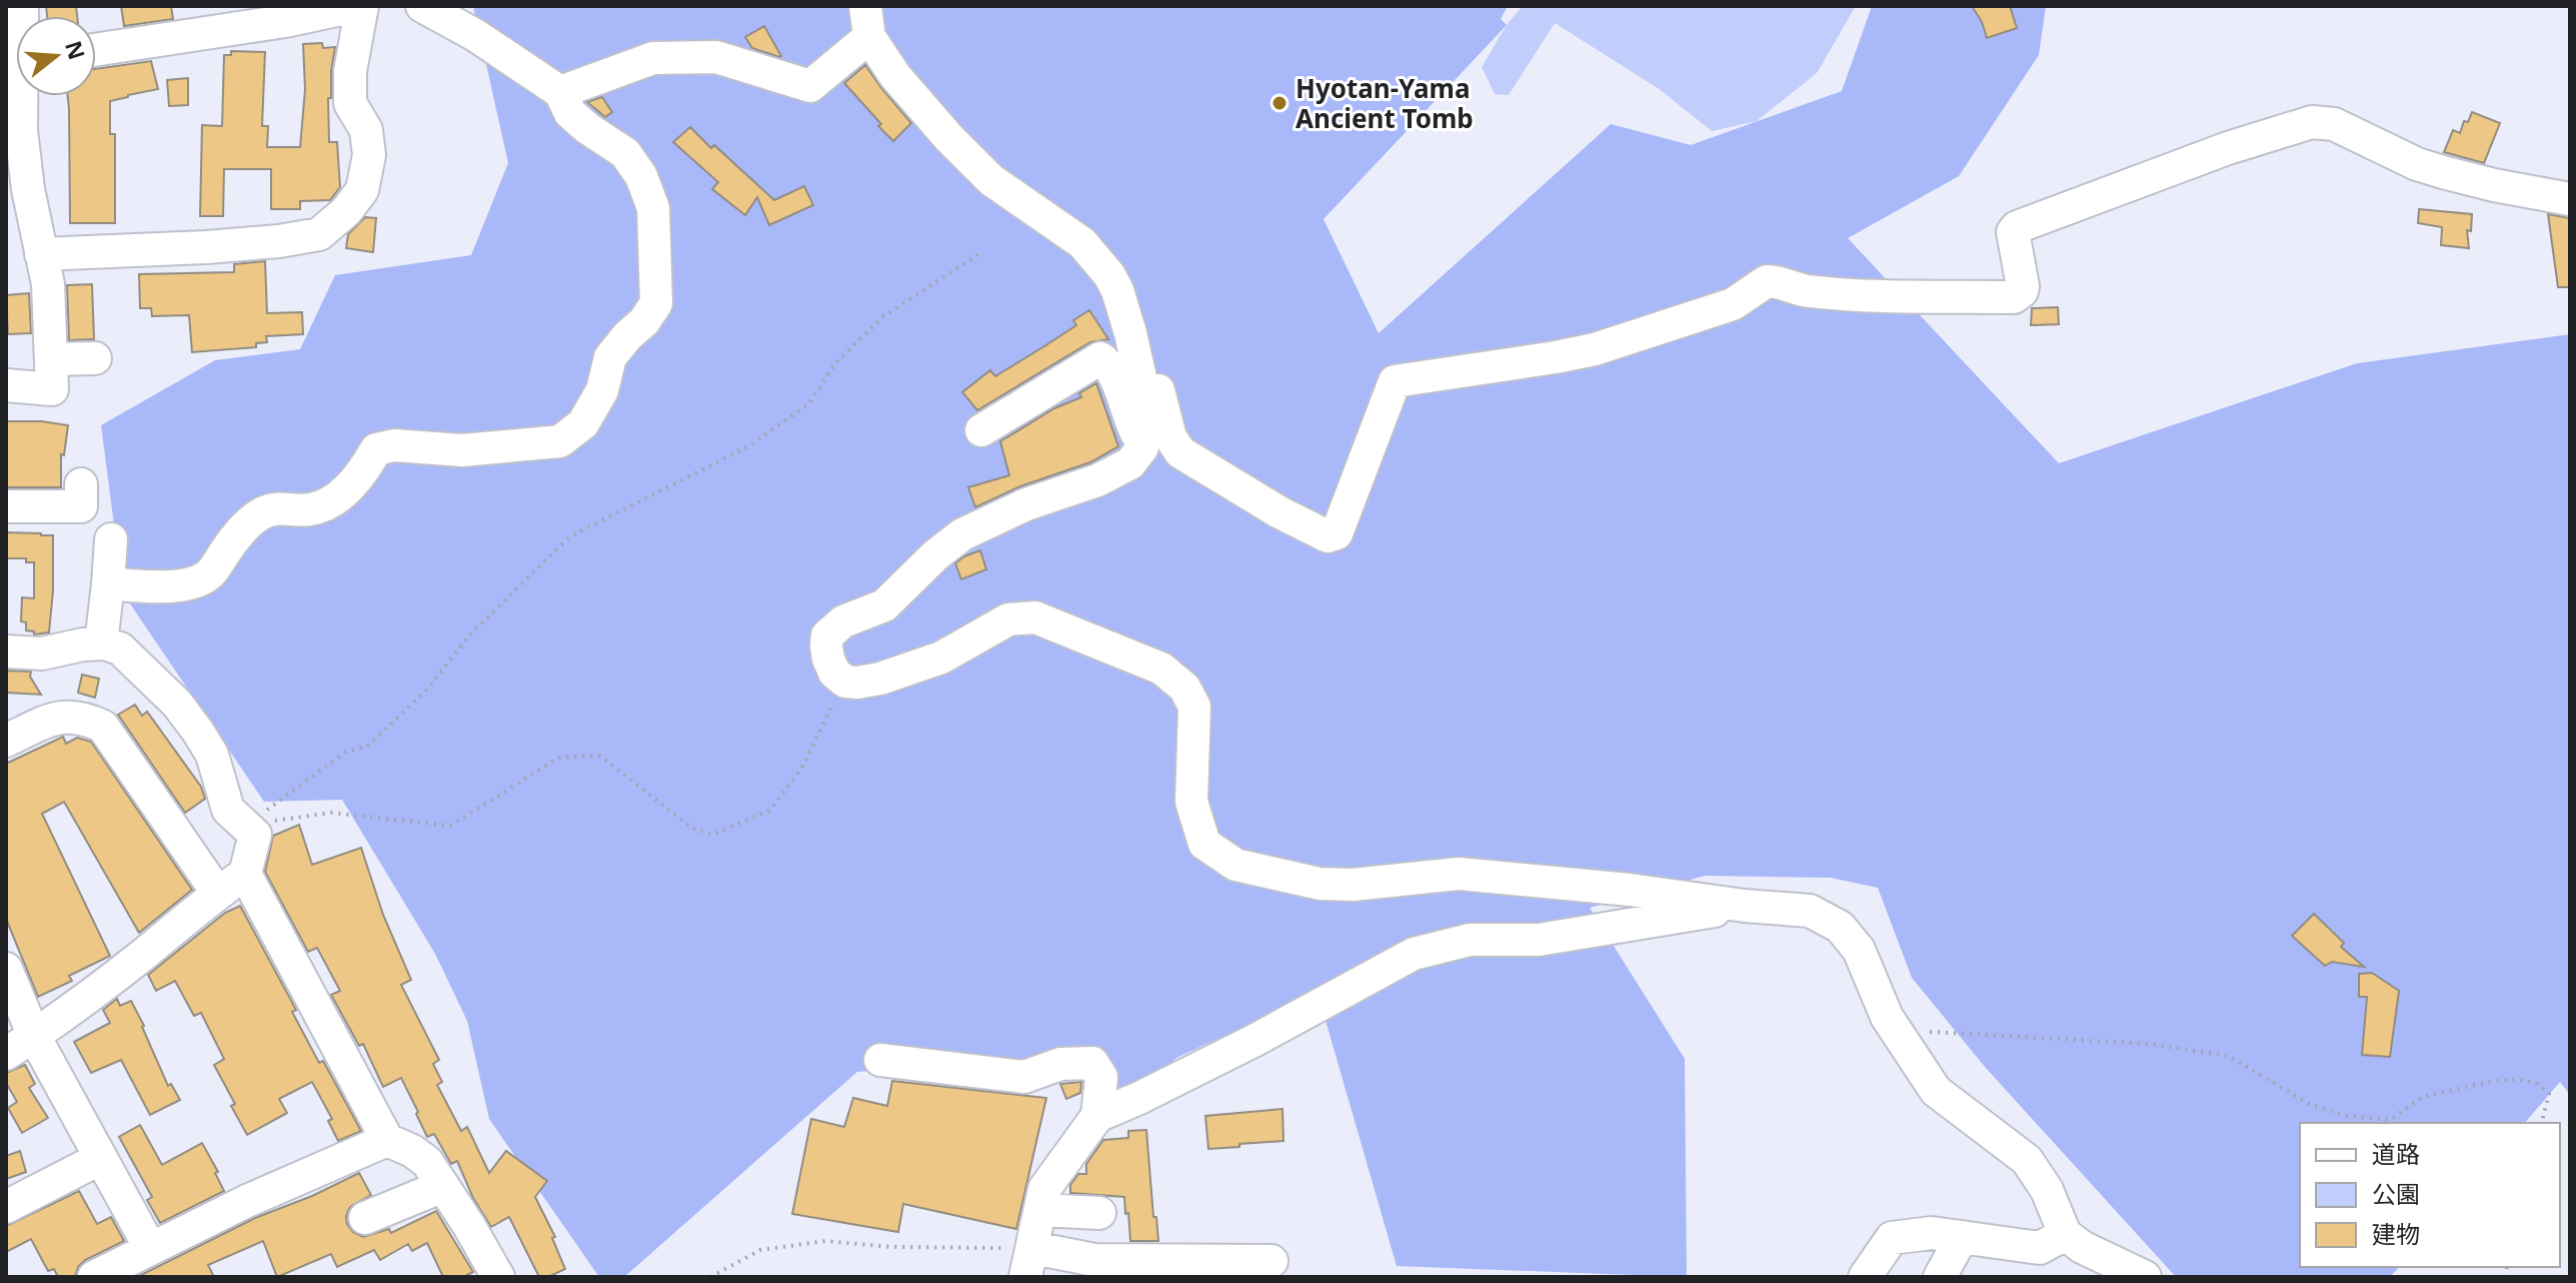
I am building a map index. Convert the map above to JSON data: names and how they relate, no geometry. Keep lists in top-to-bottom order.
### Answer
{
  "places": ["Hyotan-Yama Ancient Tomb"],
  "legend": ["道路", "公園", "建物"],
  "north": "right"
}
